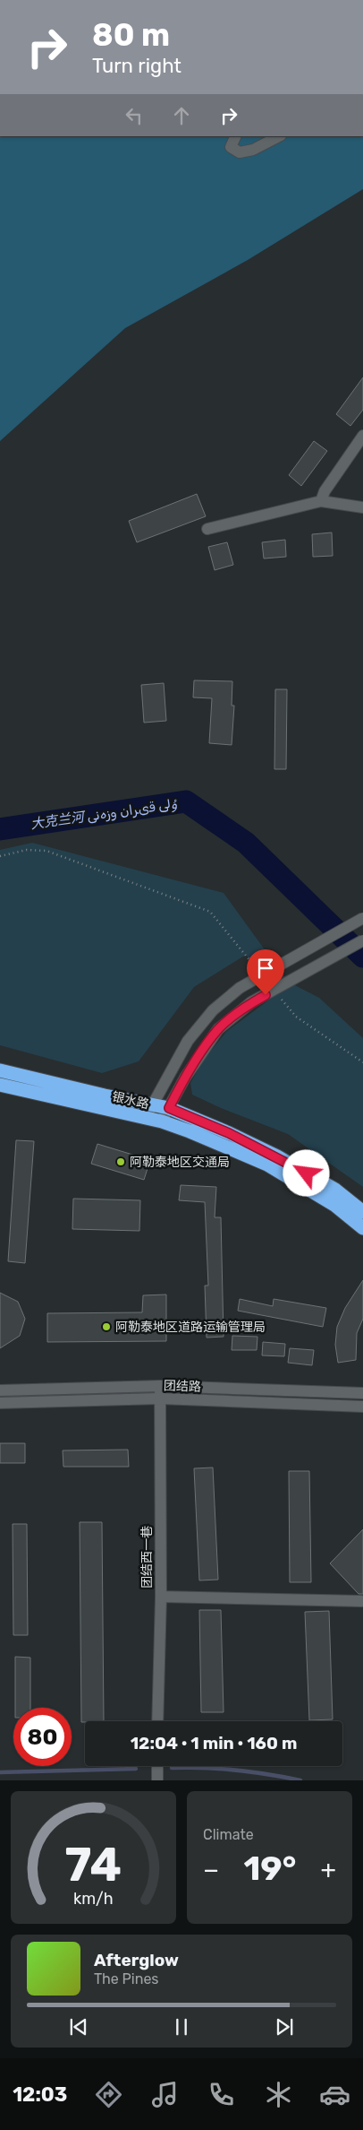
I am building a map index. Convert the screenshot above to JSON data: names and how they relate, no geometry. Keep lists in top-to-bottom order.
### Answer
{
  "streets": {
    "highway": ["银水路"],
    "main road": ["团结路", "团结西一巷"]
  },
  "crossings": [
    ["团结路", "团结西一巷"]
  ],
  "water": ["大克兰河 ۇلى قىران وزەنى"],
  "places": ["阿勒泰地区交通局", "阿勒泰地区道路运输管理局"],
  "page": {
    "turn": ["80 m", "Turn right"],
    "limit": "80",
    "trip": "12:04 · 1 min · 160 m",
    "tile": "Climate",
    "heat": ["−", "19°", "+"],
    "song": ["Afterglow", "The Pines"],
    "tabs": "12:03",
    "gauge": ["74", "km/h"]
  }
}
